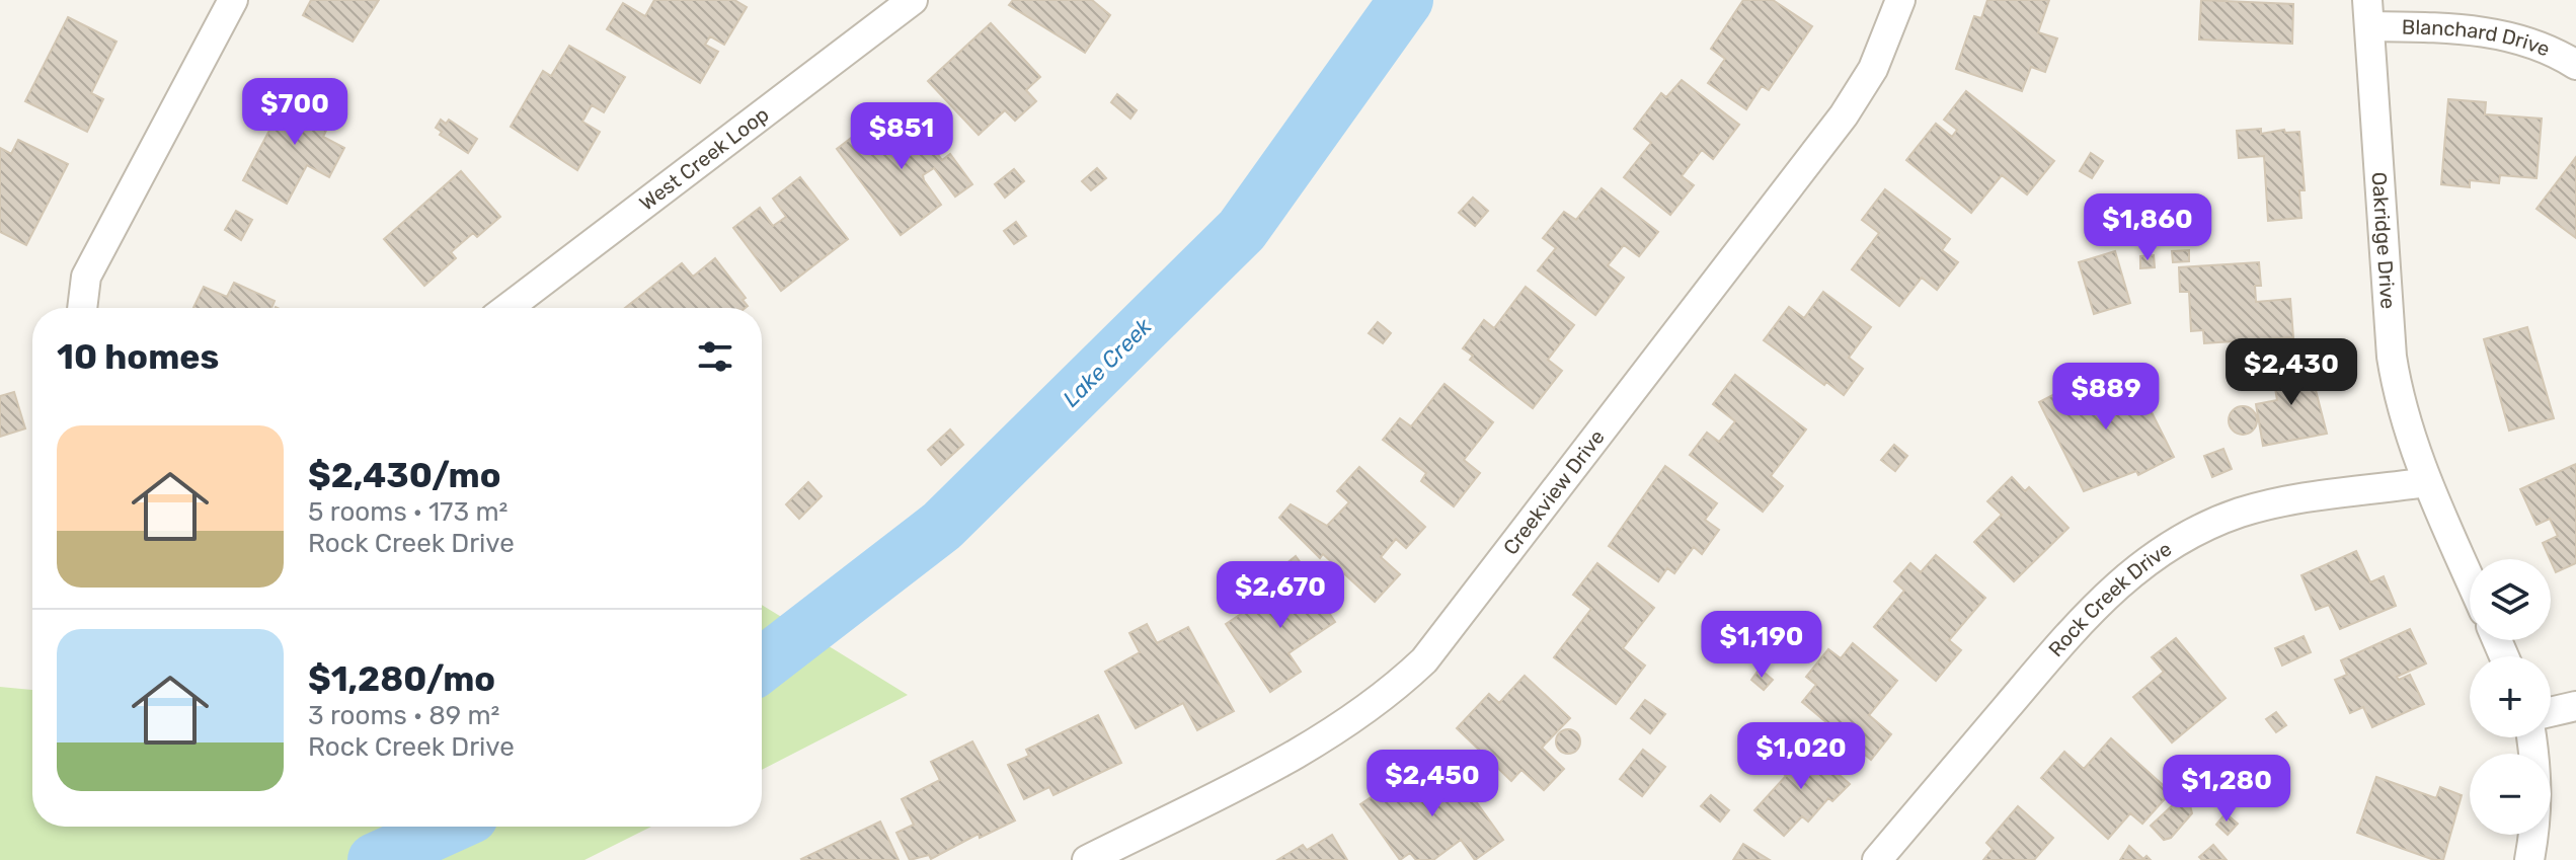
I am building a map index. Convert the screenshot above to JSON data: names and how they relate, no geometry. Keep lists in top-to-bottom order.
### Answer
{
  "streets": {
    "street": [
      "Blanchard Drive",
      "West Creek Loop",
      "Oakridge Drive",
      "Creekview Drive",
      "Rock Creek Drive"
    ]
  },
  "crossings": [
    ["Blanchard Drive", "Oakridge Drive"],
    ["Oakridge Drive", "Rock Creek Drive"]
  ],
  "water": ["Lake Creek"],
  "page": {
    "price": [
      "$700",
      "$851",
      "$1,860",
      "$2,430",
      "$889",
      "$2,670",
      "$1,190",
      "$1,020",
      "$2,450",
      "$1,280"
    ],
    "heading": "10 homes",
    "list": [
      {
        "name": "$2,430/mo",
        "note": "5 rooms · 173 m² · Rock Creek Drive"
      },
      {
        "name": "$1,280/mo",
        "note": "3 rooms · 89 m² · Rock Creek Drive"
      }
    ],
    "map_buttons": ["+", "−"]
  }
}
